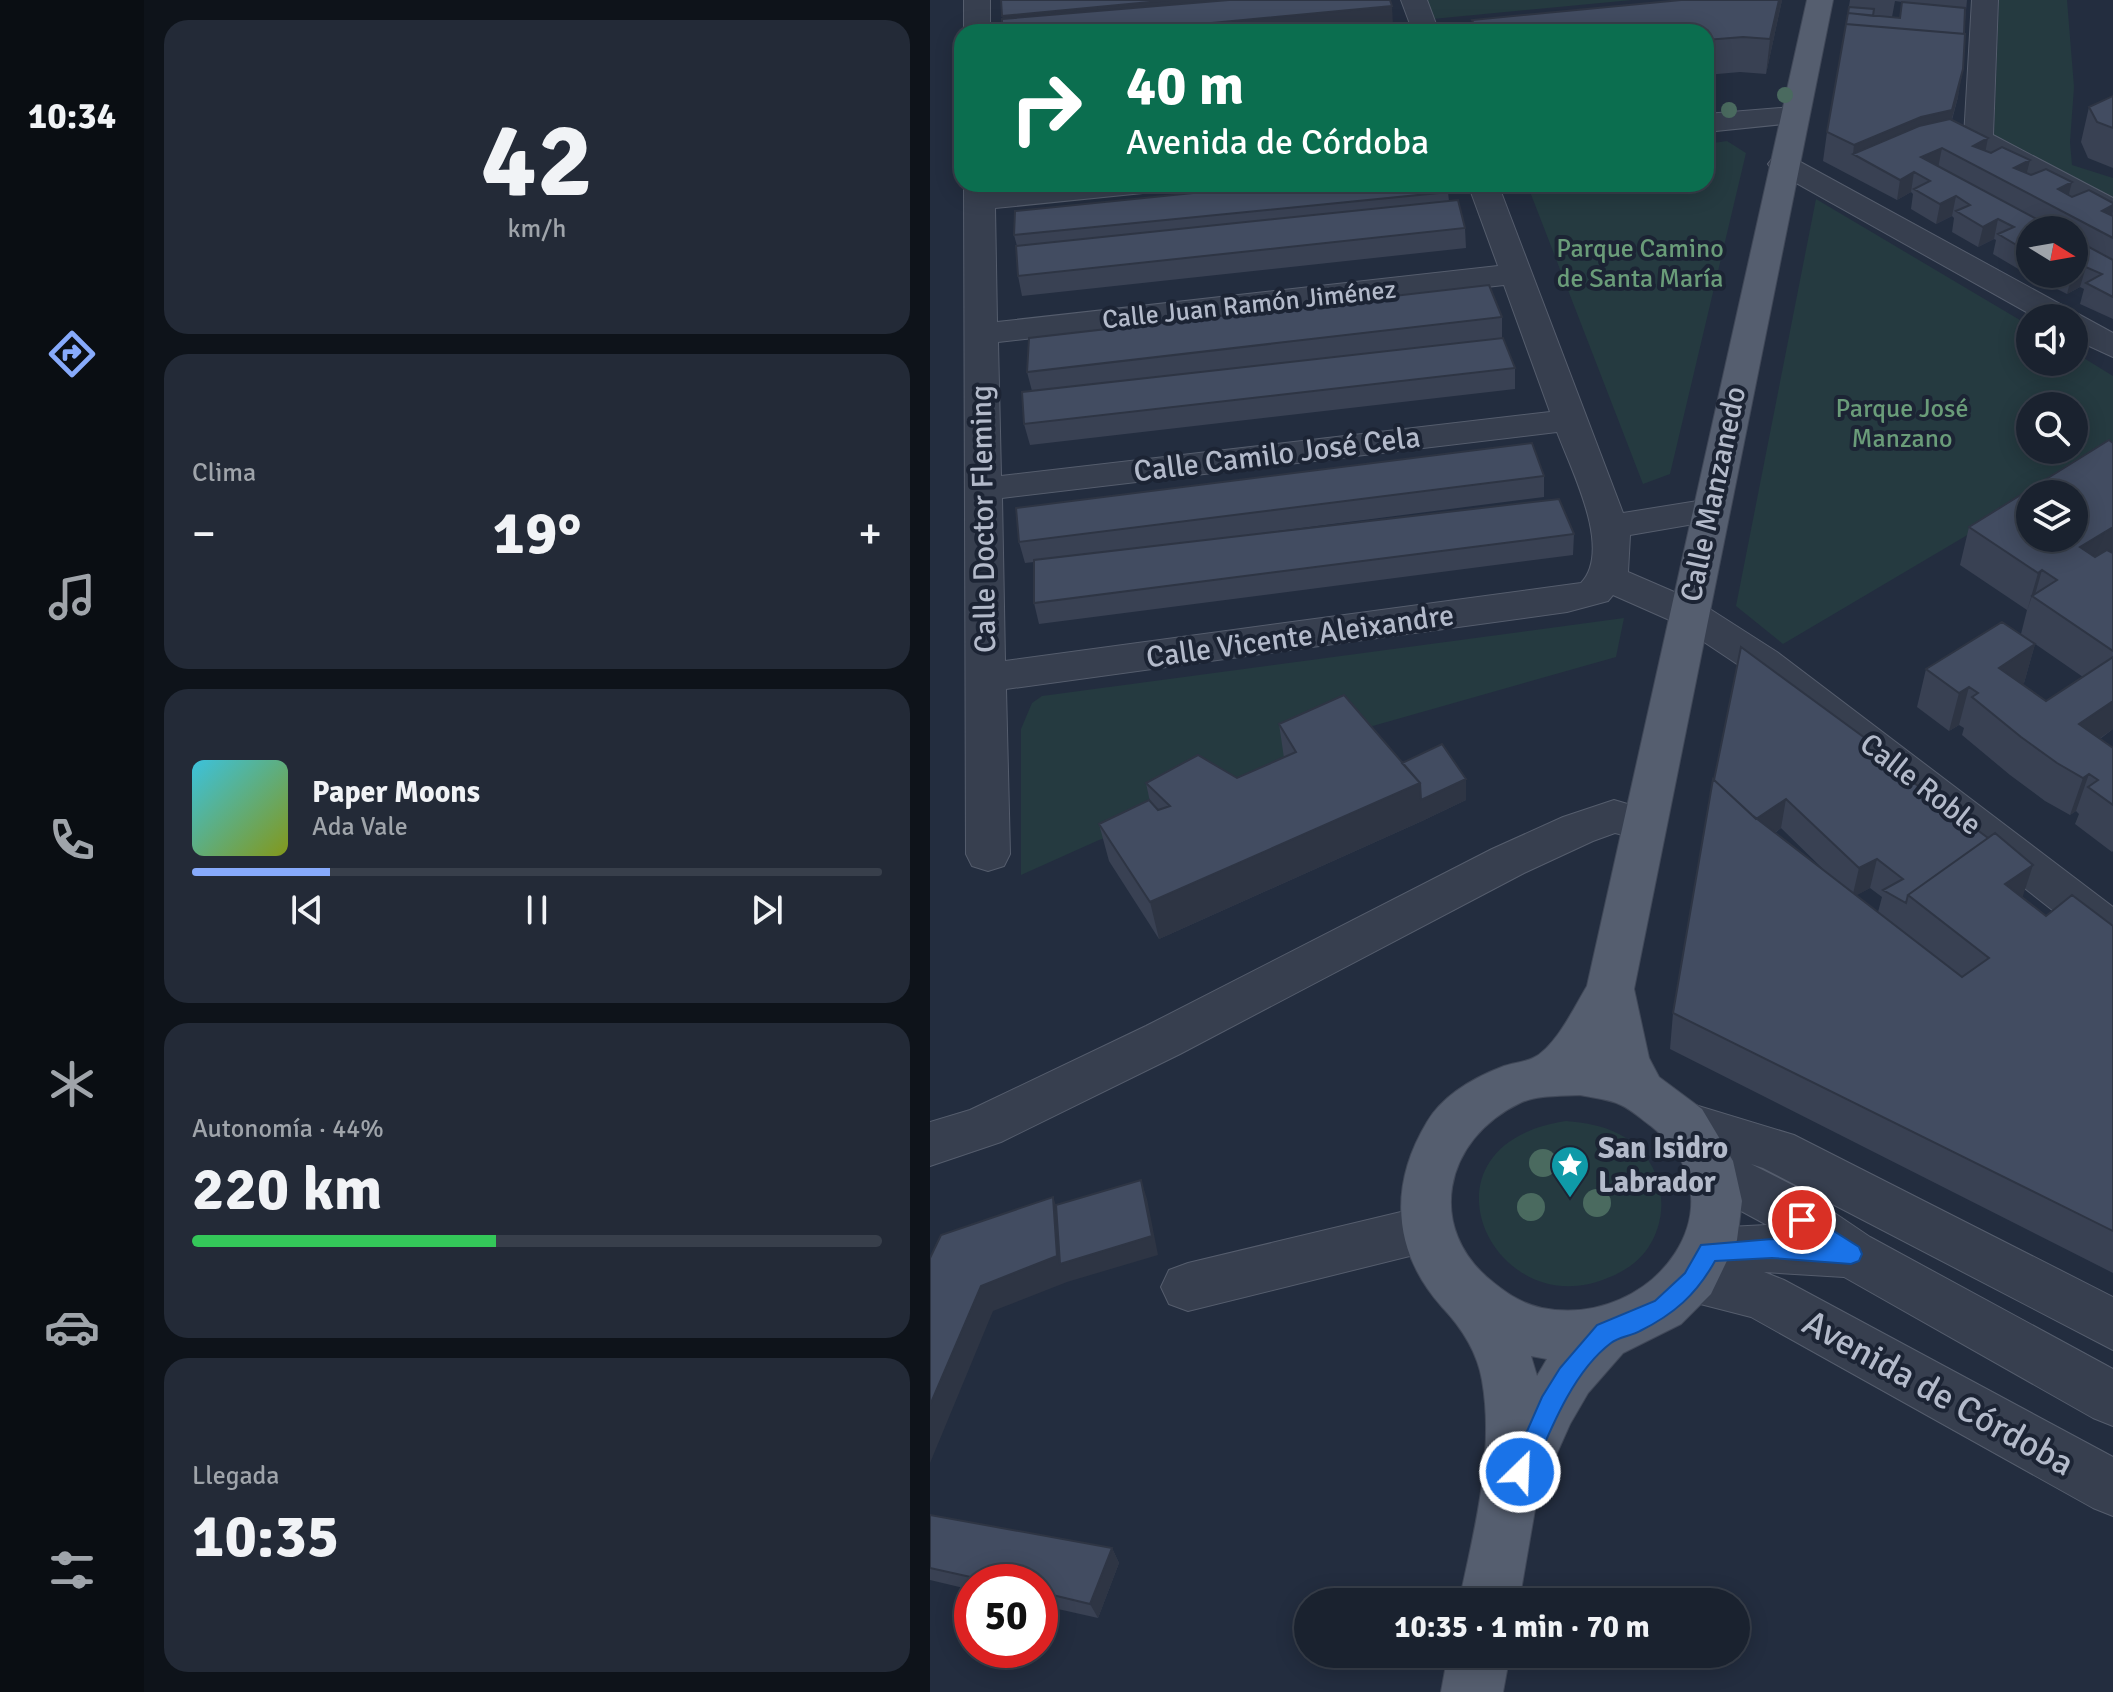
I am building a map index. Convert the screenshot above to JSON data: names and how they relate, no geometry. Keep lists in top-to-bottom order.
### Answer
{
  "streets": {
    "main road": ["Calle Manzanedo"],
    "street": [
      "Calle Juan Ramón Jiménez",
      "Calle Camilo José Cela",
      "Calle Doctor Fleming",
      "Calle Vicente Aleixandre",
      "Calle Roble",
      "Avenida de Córdoba"
    ]
  },
  "crossings": [
    ["Calle Juan Ramón Jiménez", "Calle Doctor Fleming"],
    ["Calle Camilo José Cela", "Calle Doctor Fleming"],
    ["Calle Manzanedo", "Calle Roble"],
    ["Calle Manzanedo", "Avenida de Córdoba"],
    ["Calle Doctor Fleming", "Calle Vicente Aleixandre"],
    ["Calle Vicente Aleixandre", "Calle Roble"]
  ],
  "parks": ["Parque Camino de Santa María", "Parque José Manzano"],
  "places": {
    "place": ["San Isidro Labrador"]
  },
  "north": "right",
  "page": {
    "tabs": "10:34",
    "tile": [
      ["42", "km/h"],
      "Clima",
      ["Autonomía · 44%", "220 km"],
      ["Llegada", "10:35"]
    ],
    "turn": ["40 m", "Avenida de Córdoba"],
    "heat": ["−", "19°", "+"],
    "song": ["Paper Moons", "Ada Vale"],
    "limit": "50",
    "trip": "10:35 · 1 min · 70 m"
  }
}
